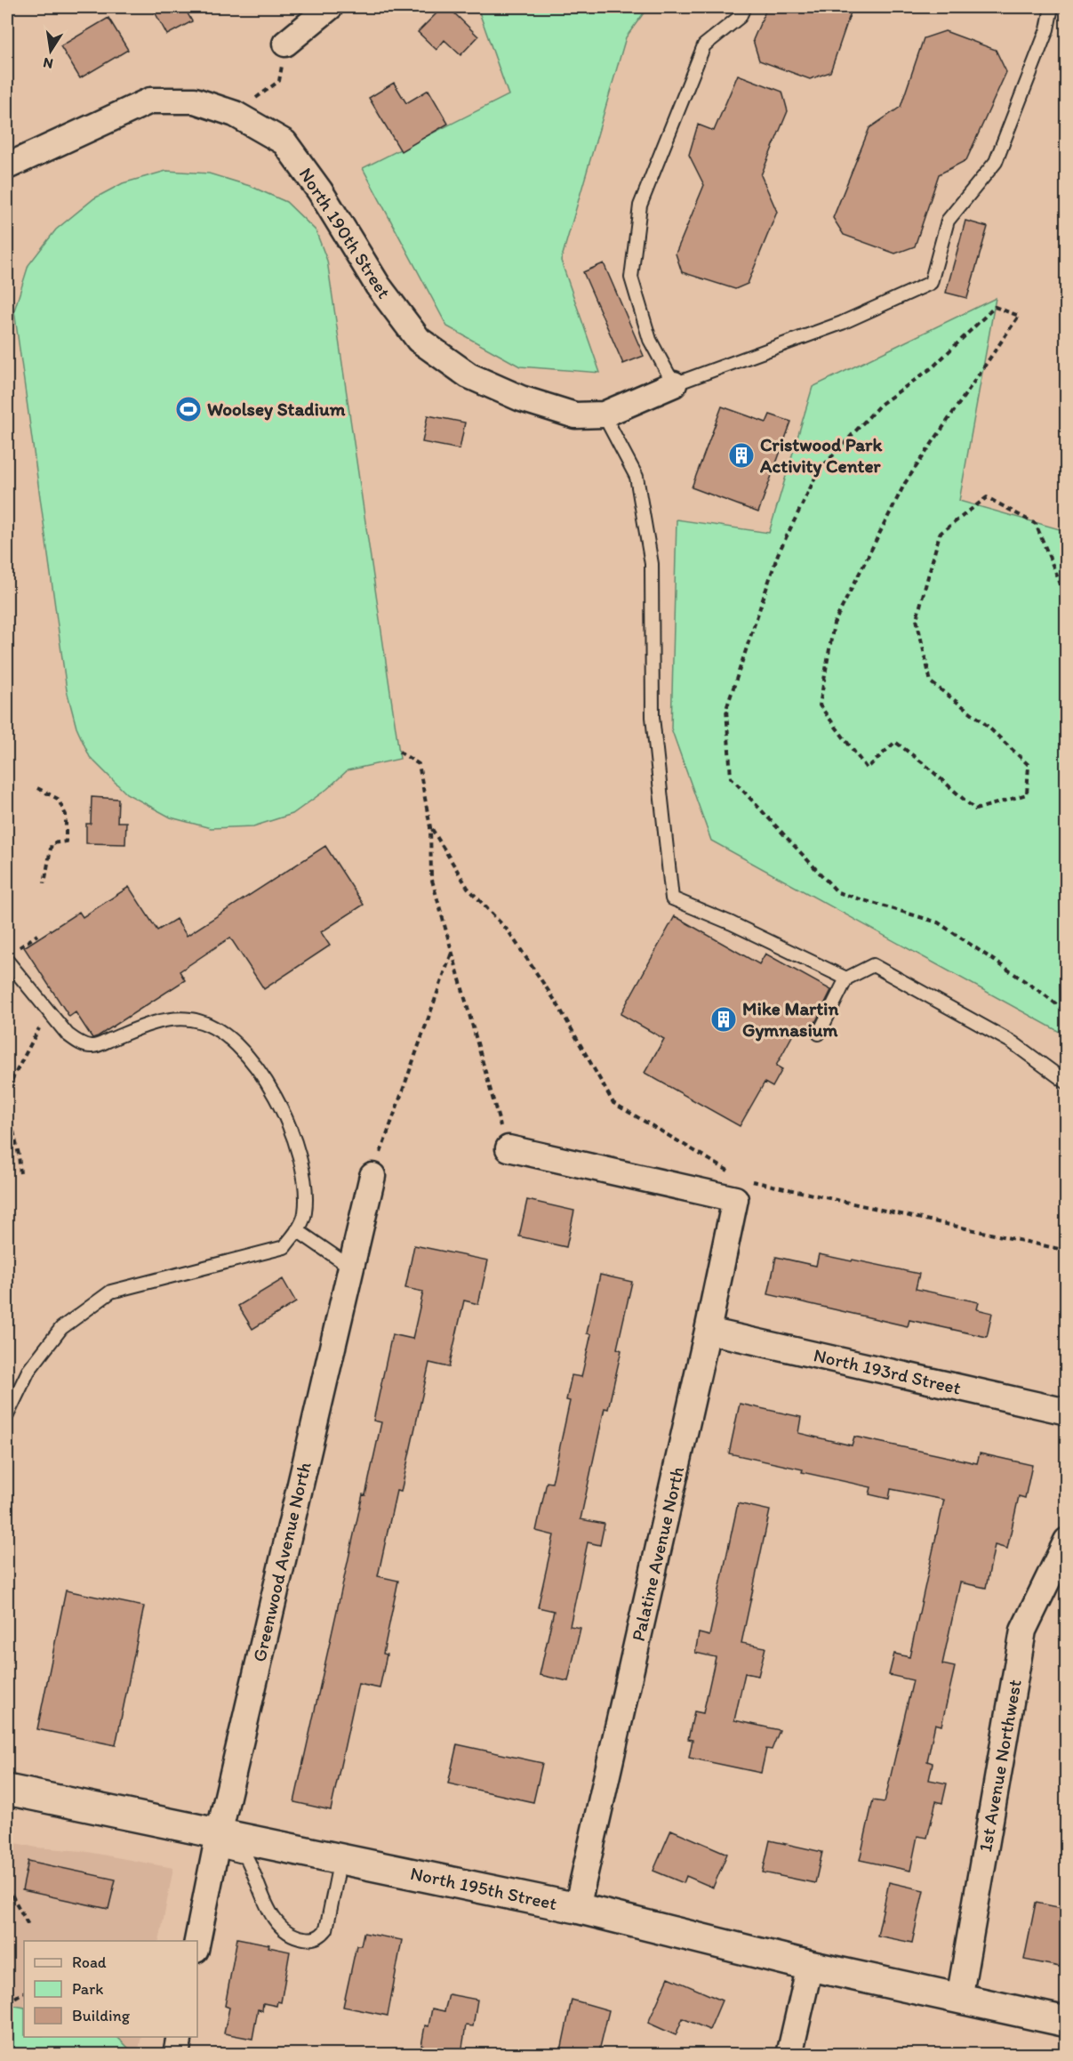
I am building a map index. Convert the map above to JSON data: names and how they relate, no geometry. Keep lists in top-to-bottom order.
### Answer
{
  "streets": {
    "street": [
      "North 190th Street",
      "North 193rd Street",
      "Palatine Avenue North",
      "Greenwood Avenue North",
      "1st Avenue Northwest",
      "North 195th Street"
    ]
  },
  "crossings": [
    ["North 193rd Street", "Palatine Avenue North"],
    ["Palatine Avenue North", "North 195th Street"],
    ["Greenwood Avenue North", "North 195th Street"],
    ["1st Avenue Northwest", "North 195th Street"]
  ],
  "places": {
    "sports": ["Woolsey Stadium"],
    "building": ["Cristwood Park Activity Center", "Mike Martin Gymnasium"]
  },
  "legend": ["Road", "Park", "Building"],
  "north": "bottom"
}
